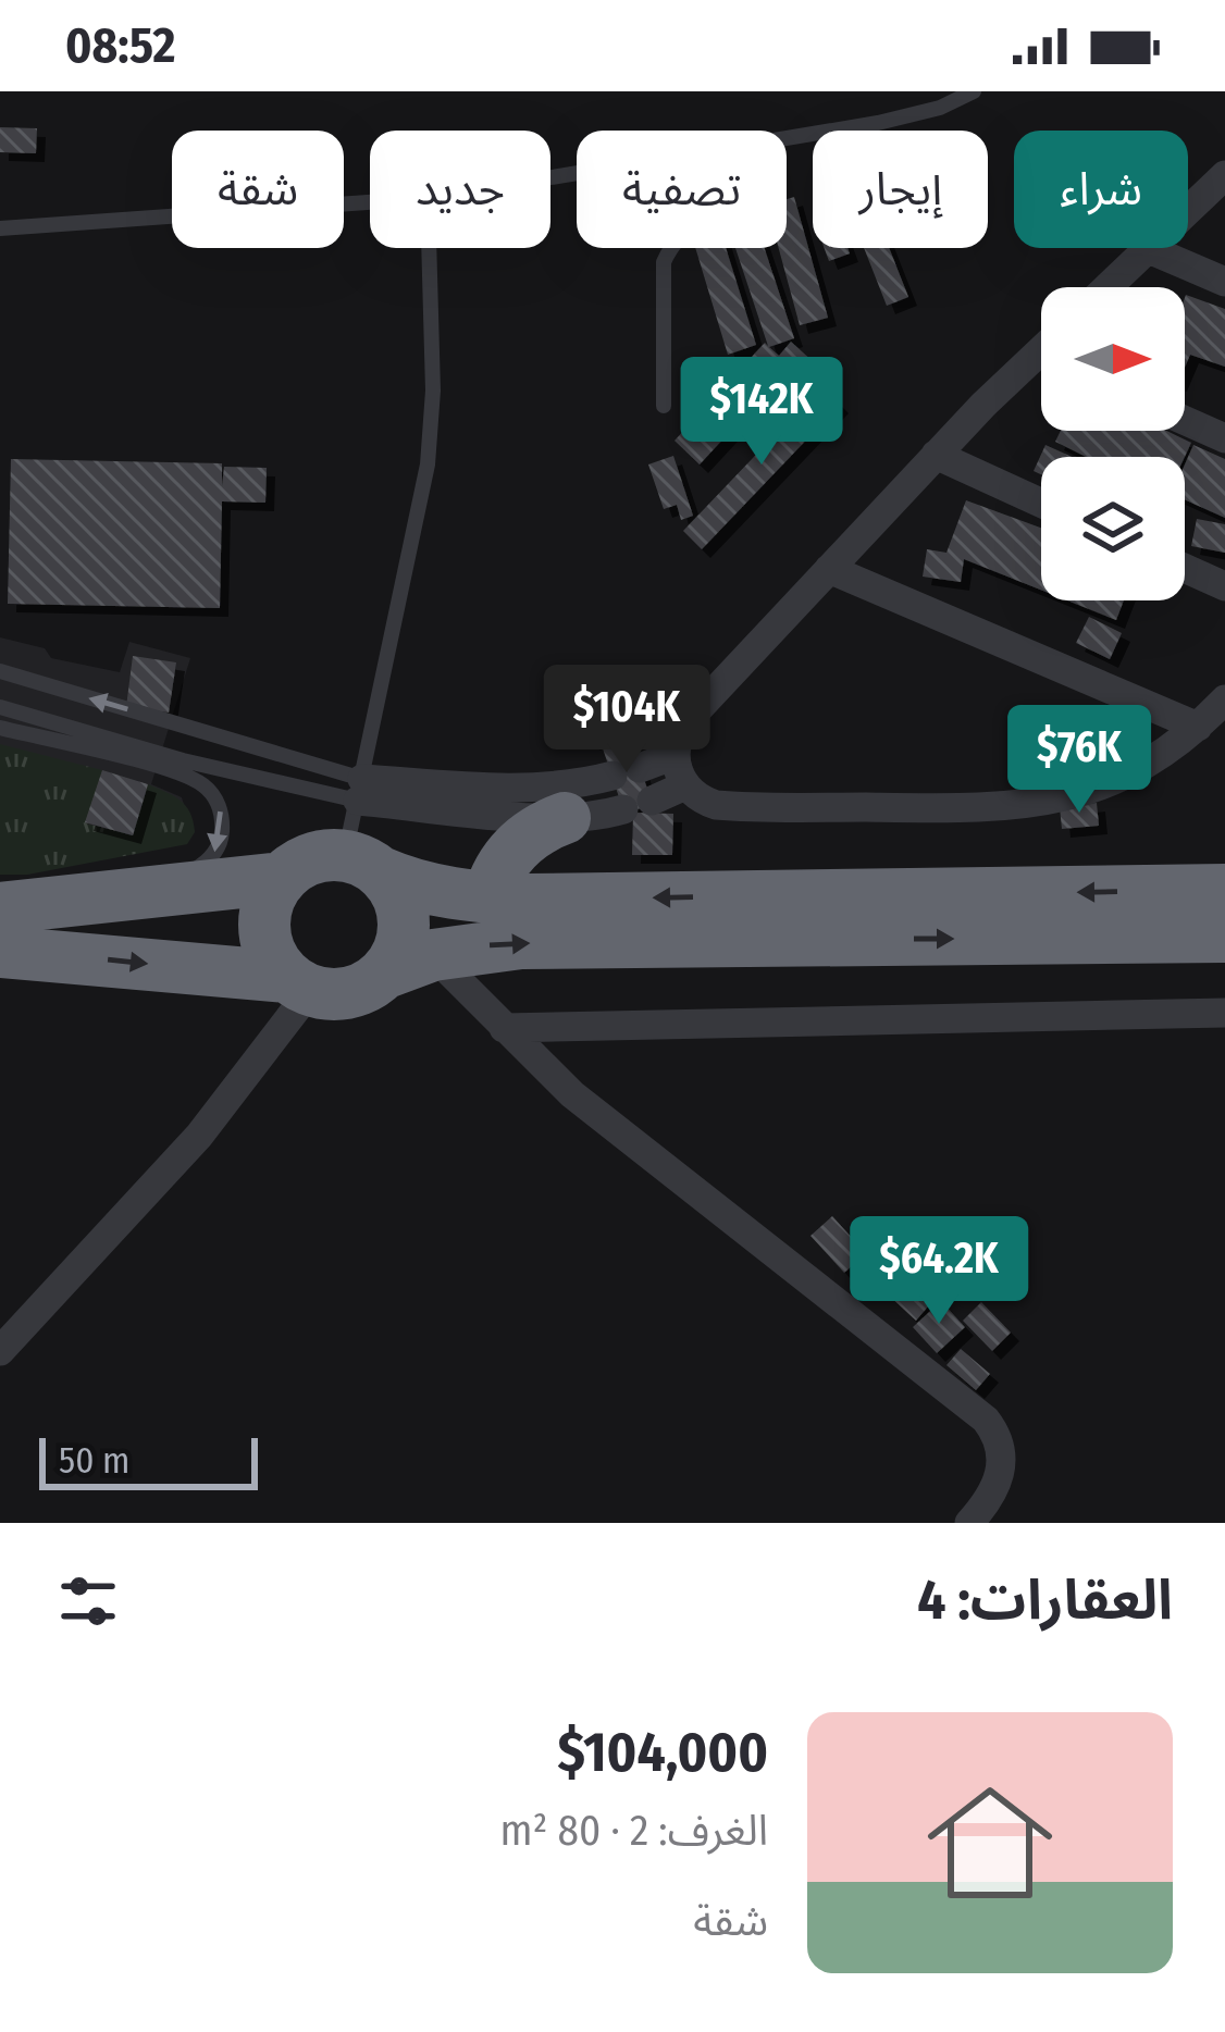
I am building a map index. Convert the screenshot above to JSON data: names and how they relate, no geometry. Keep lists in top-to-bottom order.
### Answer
{
  "scale_bar": "50 m",
  "north": "right",
  "page": {
    "status": "08:52",
    "chip": [
      "شراء",
      "إيجار",
      "تصفية",
      "جديد",
      "شقة"
    ],
    "price": [
      "$142K",
      "$104K",
      "$76K",
      "$64.2K"
    ],
    "scale": "50 m",
    "heading": "العقارات: 4",
    "list": [
      {
        "name": "$104,000",
        "note": "الغرف: 2 · 80 m² · شقة"
      }
    ]
  }
}
